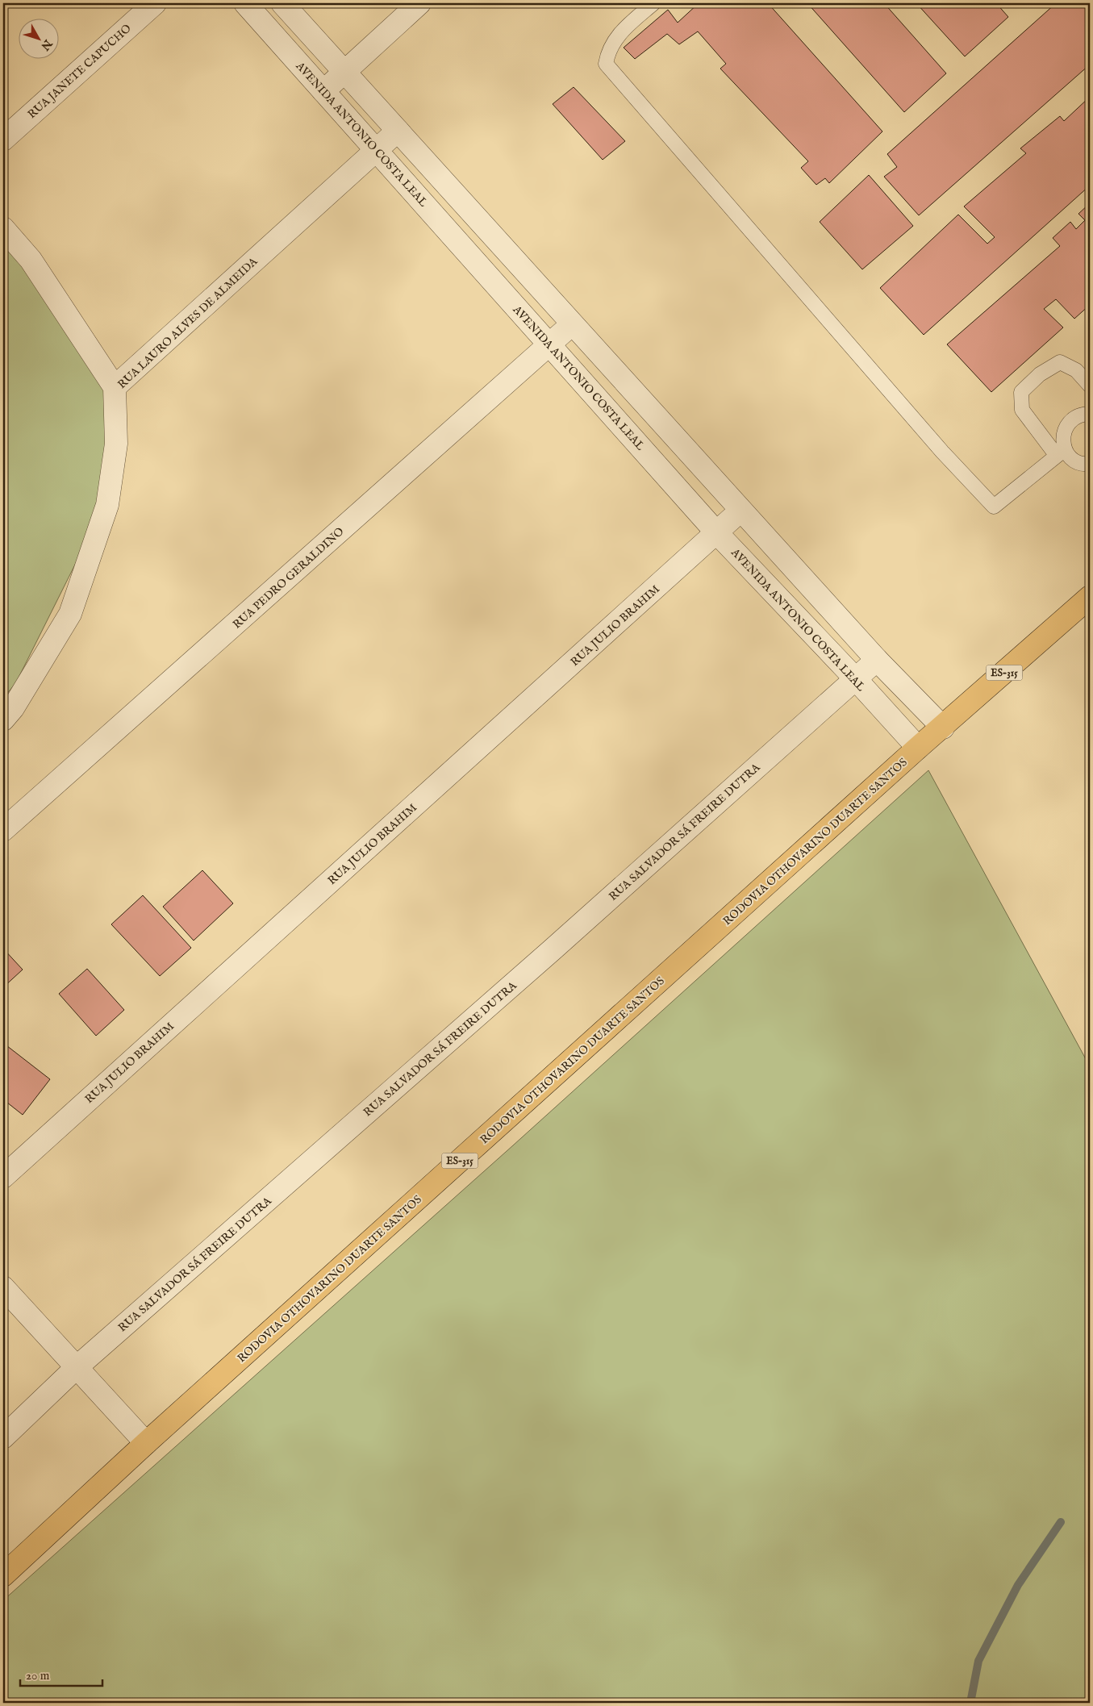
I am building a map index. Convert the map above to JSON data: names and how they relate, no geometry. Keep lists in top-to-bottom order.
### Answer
{
  "streets": {
    "main road": ["ES-315", "RODOVIA OTHOVARINO DUARTE SANTOS"],
    "street": [
      "RUA JANETE CAPUCHO",
      "AVENIDA ANTONIO COSTA LEAL",
      "RUA LAURO ALVES DE ALMEIDA",
      "RUA PEDRO GERALDINO",
      "RUA JULIO BRAHIM",
      "RUA SALVADOR SÁ FREIRE DUTRA"
    ]
  },
  "crossings": [
    ["AVENIDA ANTONIO COSTA LEAL", "RUA LAURO ALVES DE ALMEIDA"],
    ["AVENIDA ANTONIO COSTA LEAL", "RUA PEDRO GERALDINO"],
    ["AVENIDA ANTONIO COSTA LEAL", "RUA JULIO BRAHIM"],
    ["AVENIDA ANTONIO COSTA LEAL", "RUA SALVADOR SÁ FREIRE DUTRA"],
    ["AVENIDA ANTONIO COSTA LEAL", "RODOVIA OTHOVARINO DUARTE SANTOS"]
  ],
  "scale_bar": "20 m",
  "north": "bottom right"
}
